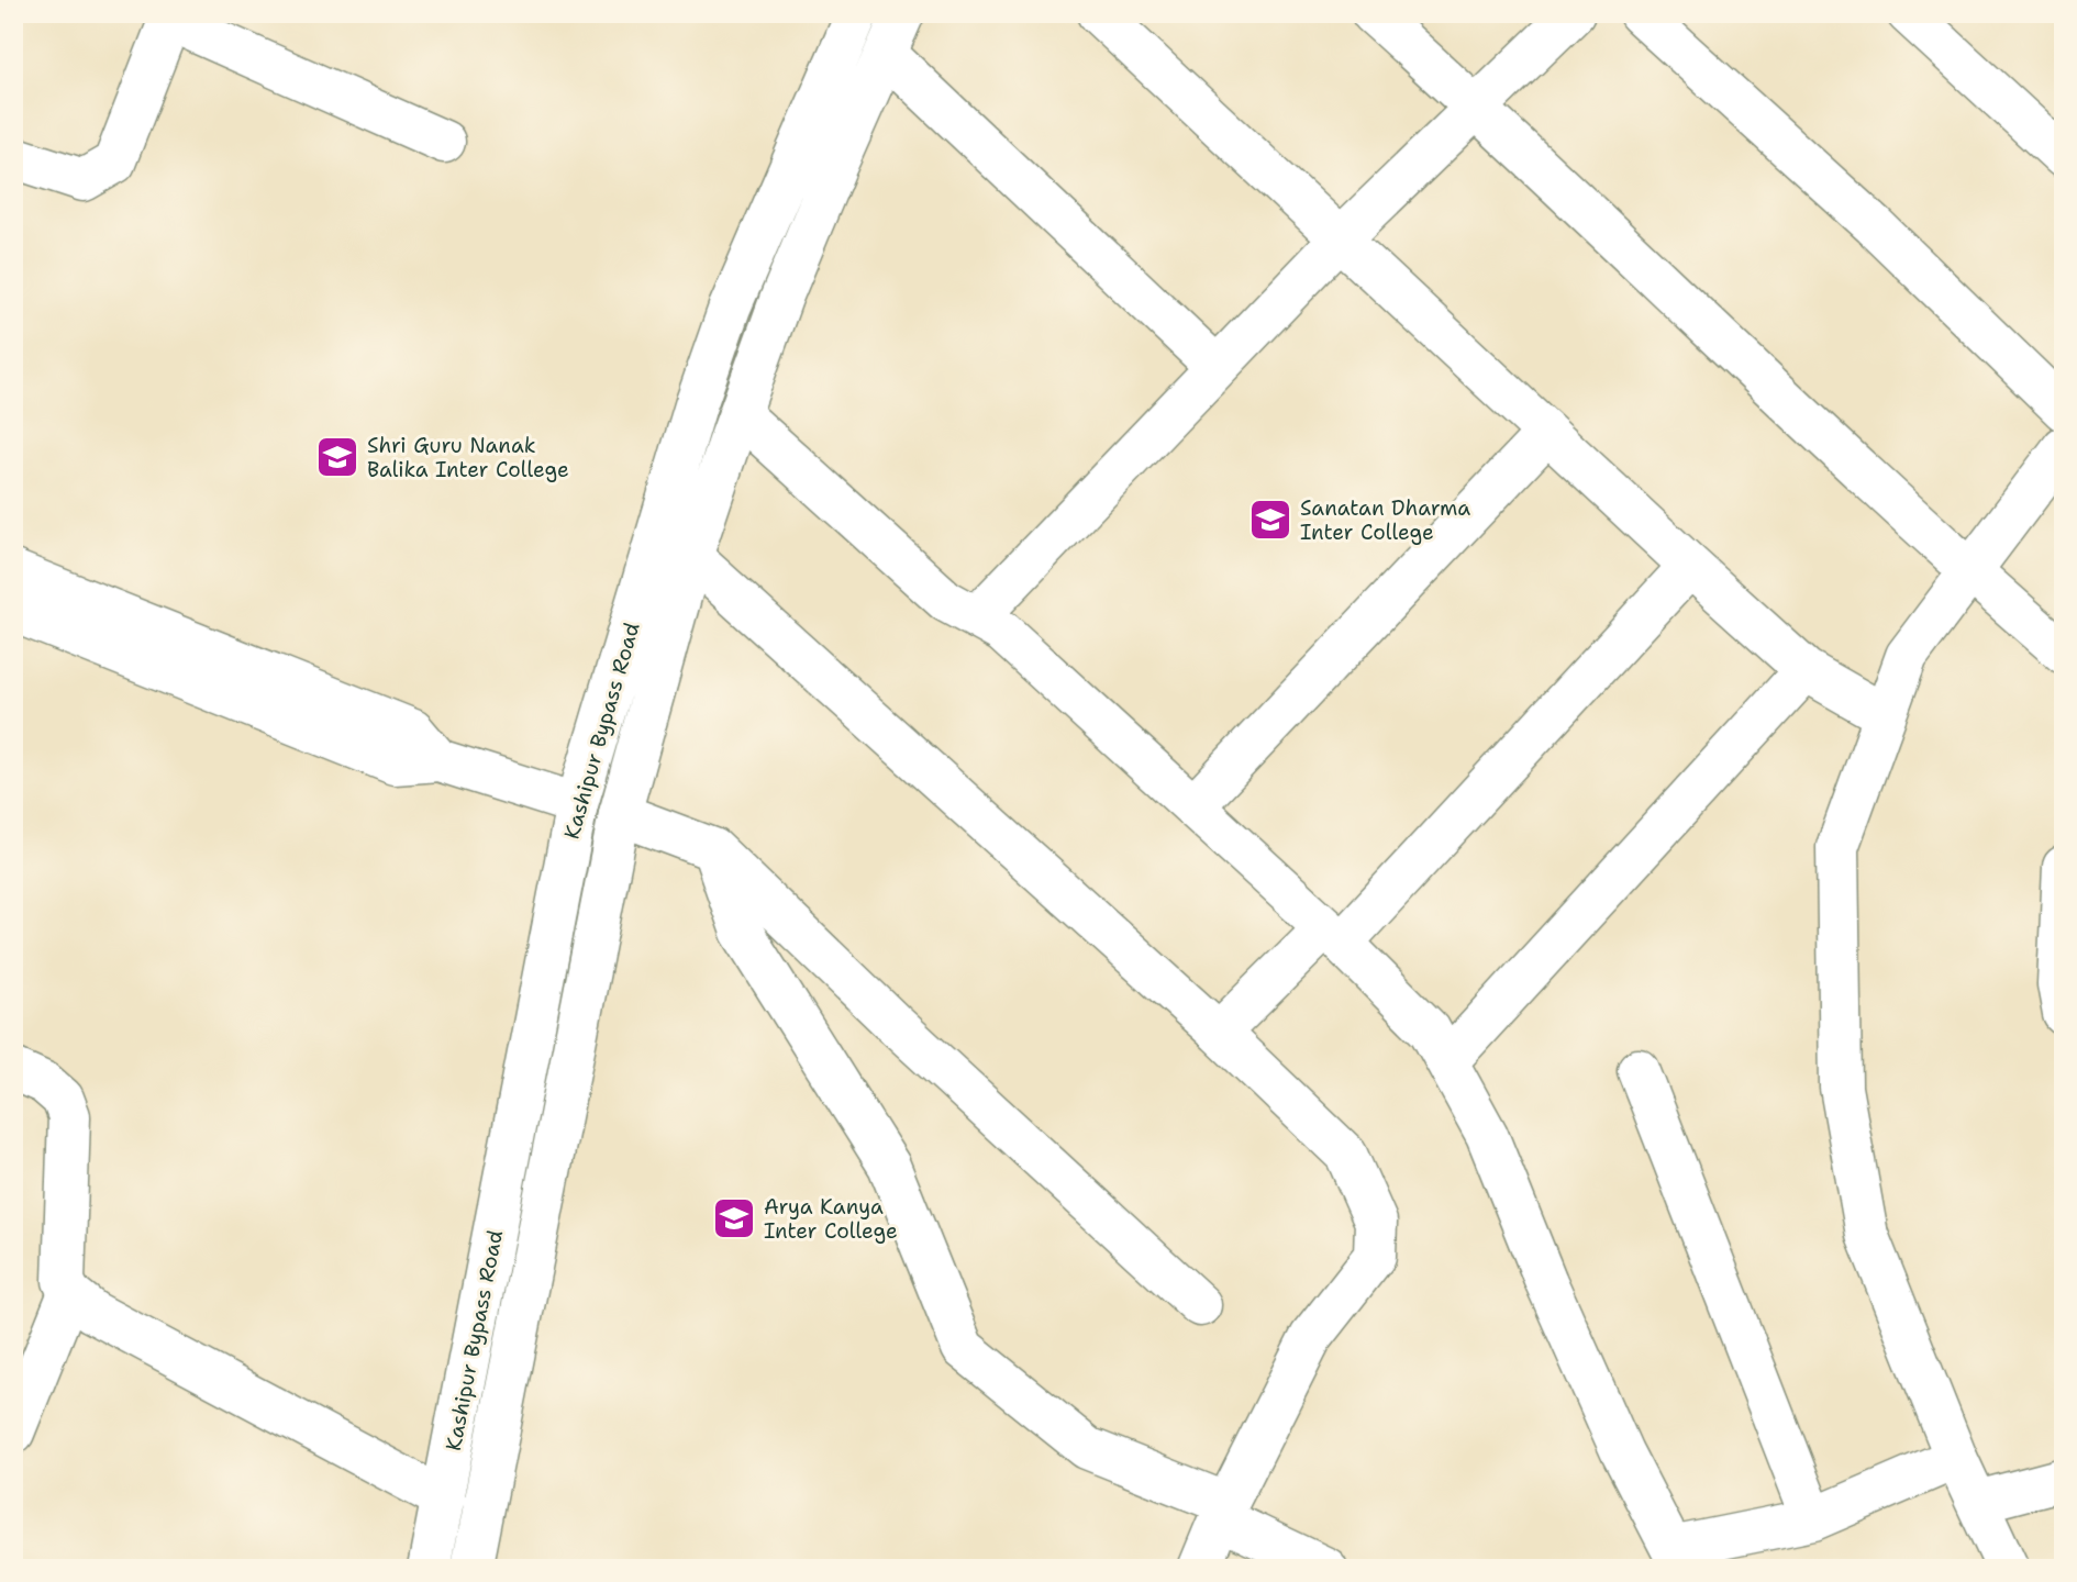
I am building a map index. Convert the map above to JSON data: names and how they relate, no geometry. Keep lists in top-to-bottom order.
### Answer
{
  "streets": {
    "street": ["Kashipur Bypass Road"]
  },
  "places": {
    "school or university": ["Shri Guru Nanak Balika Inter College", "Sanatan Dharma Inter College", "Arya Kanya Inter College"]
  }
}
